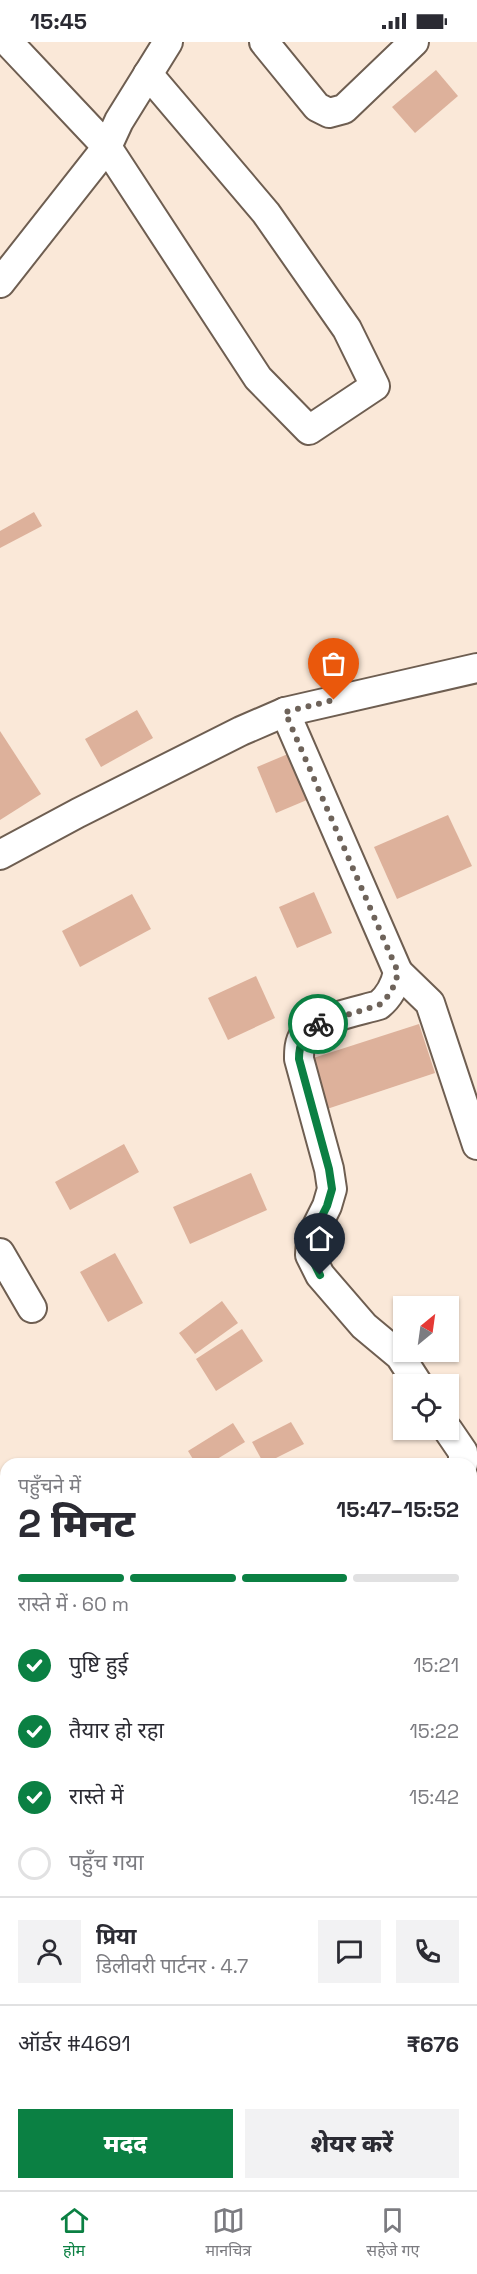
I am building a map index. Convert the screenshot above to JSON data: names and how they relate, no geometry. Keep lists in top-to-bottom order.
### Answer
{
  "north": "top right",
  "page": {
    "status": "15:45",
    "heading": ["2 मिनट", "पहुँचने में", "15:47–15:52"],
    "panel": [
      "प्रिया",
      "डिलीवरी पार्टनर · 4.7",
      "ऑर्डर #4691",
      "₹676"
    ],
    "bar": "रास्ते में · 60 m",
    "list": [
      ["पुष्टि हुई", "15:21"],
      ["तैयार हो रहा", "15:22"],
      ["रास्ते में", "15:42"],
      "पहुँच गया"
    ],
    "buttons": ["मदद", "शेयर करें"],
    "tabs": ["होम", "मानचित्र", "सहेजे गए"]
  }
}
